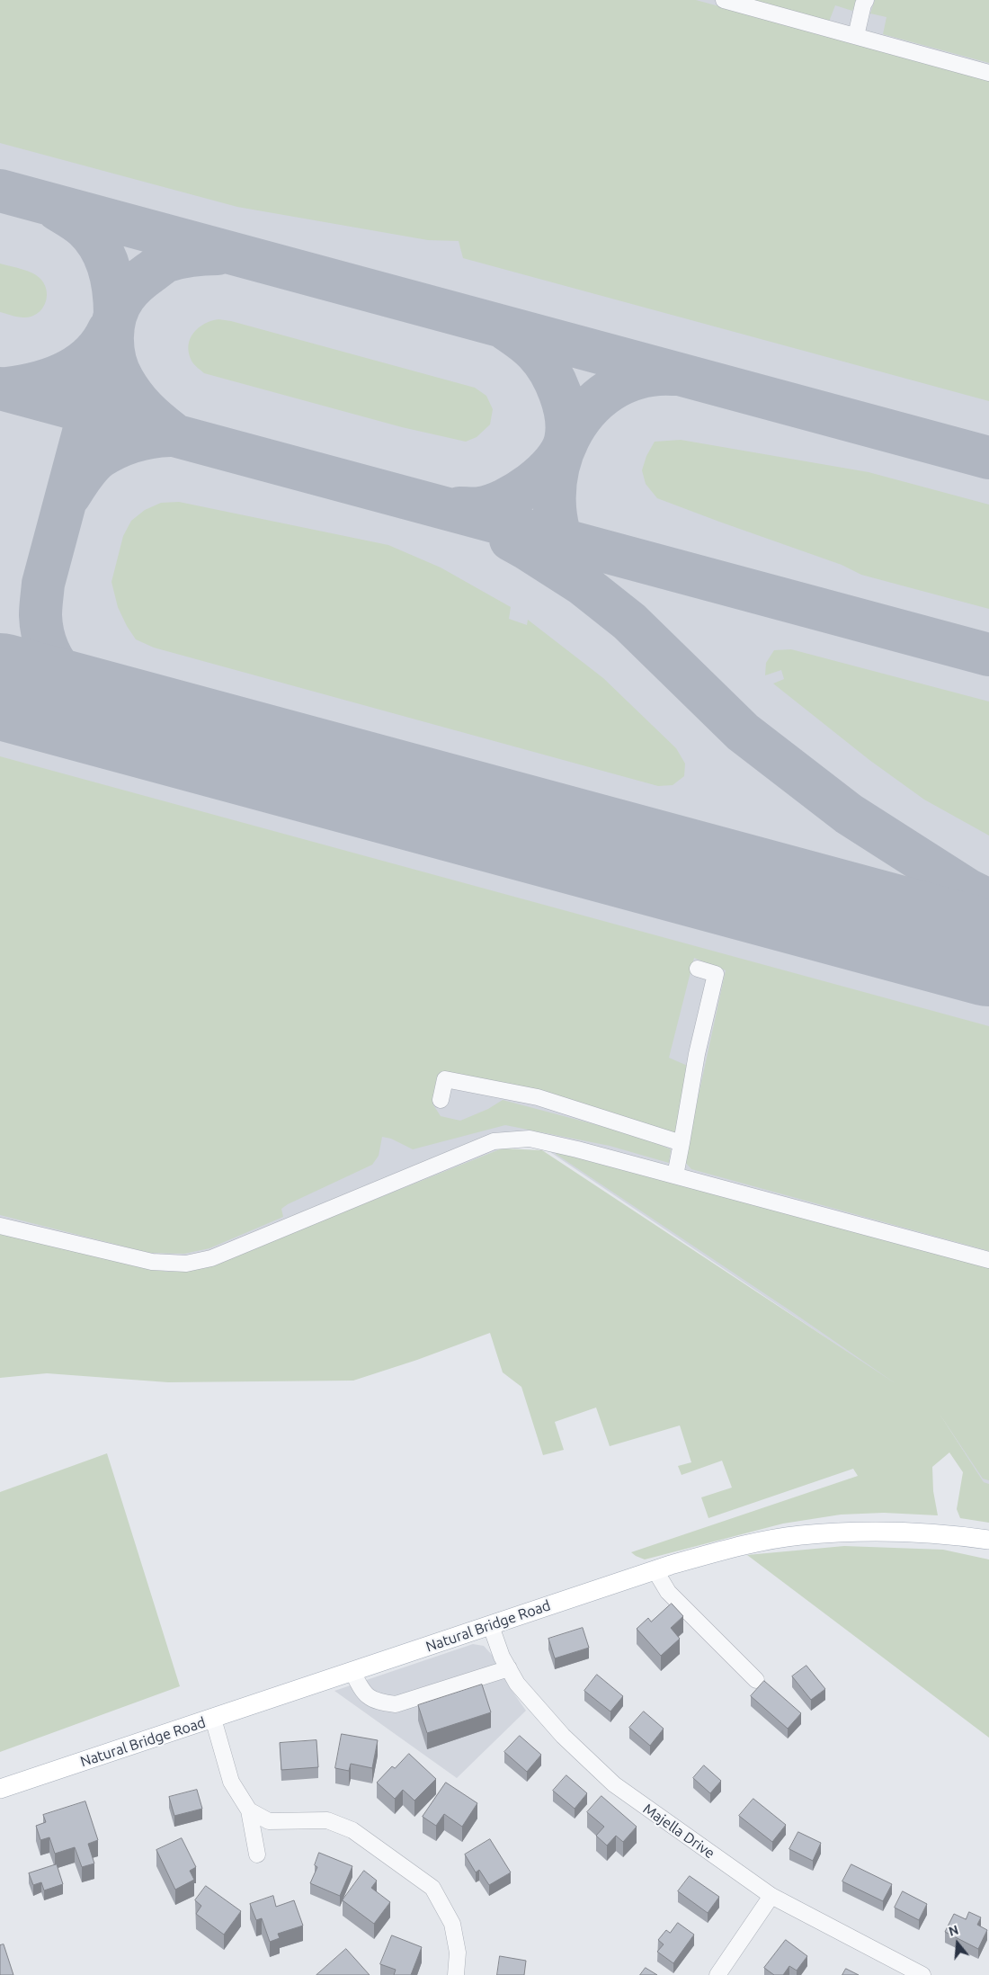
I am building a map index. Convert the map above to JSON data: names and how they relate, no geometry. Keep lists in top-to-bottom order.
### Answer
{
  "streets": {
    "main road": ["Natural Bridge Road"],
    "street": ["Majella Drive"]
  },
  "crossings": [
    ["Natural Bridge Road", "Majella Drive"]
  ],
  "north": "top"
}
